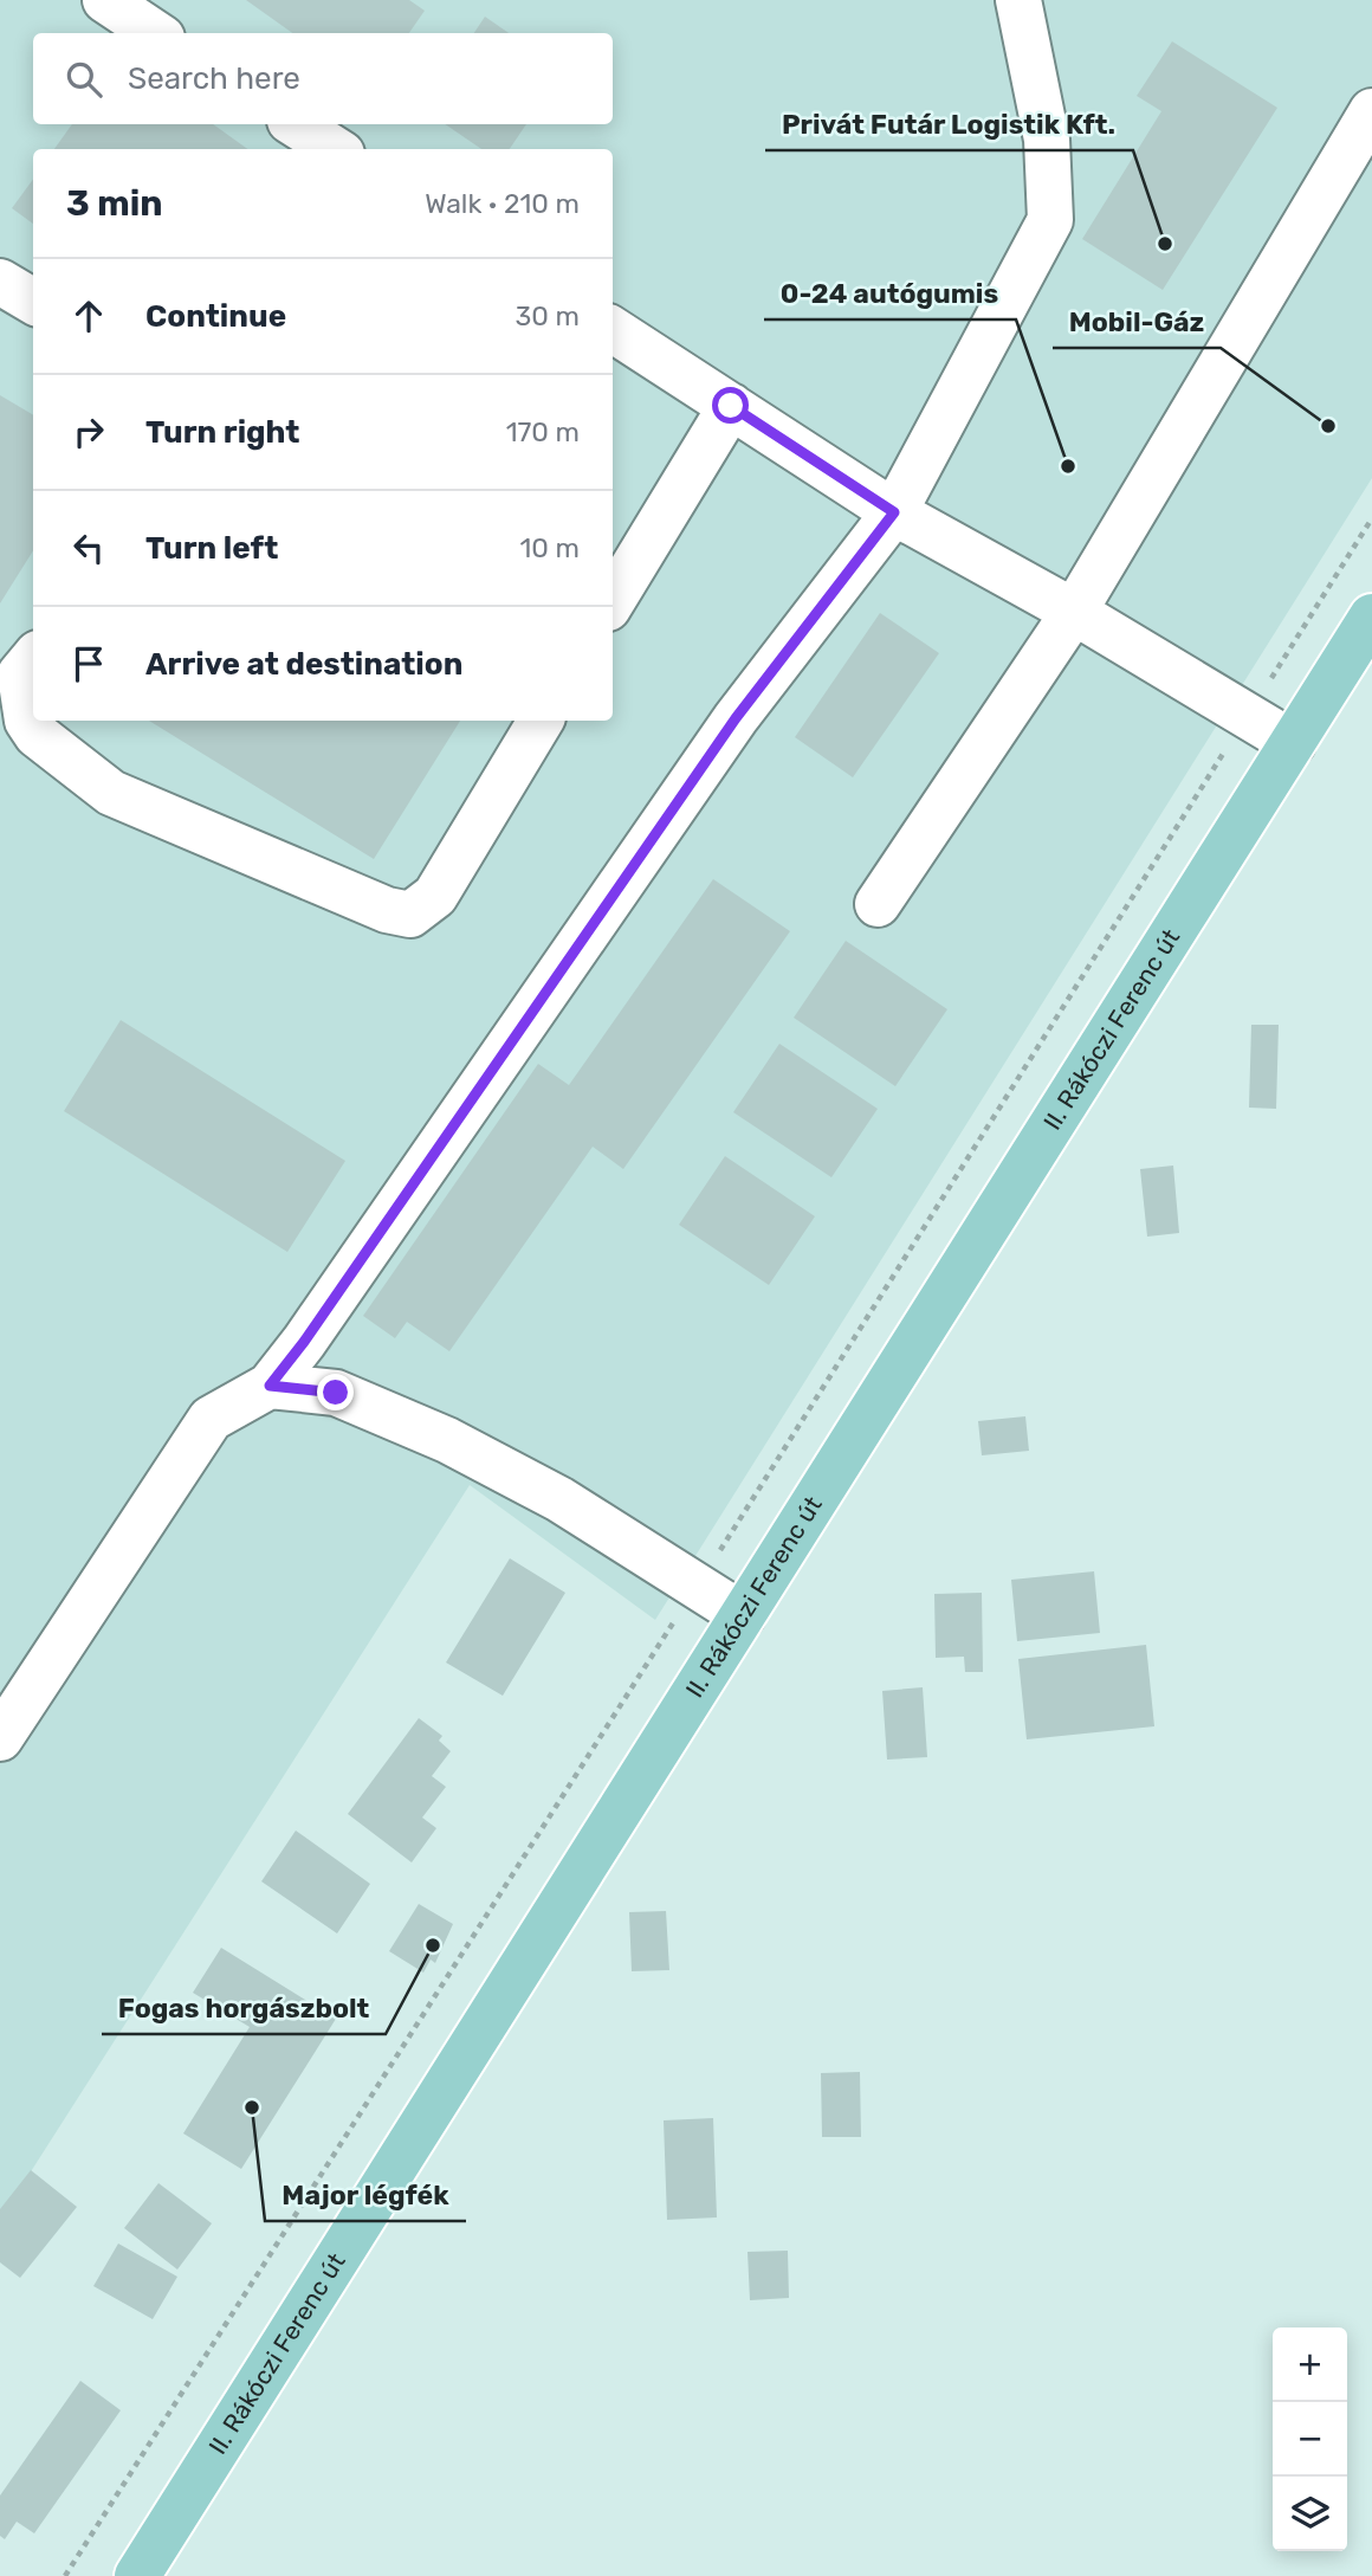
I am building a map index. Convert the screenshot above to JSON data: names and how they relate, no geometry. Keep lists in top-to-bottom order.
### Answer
{
  "streets": {
    "main road": ["II. Rákóczi Ferenc út"]
  },
  "places": [
    "Privát Futár Logistik Kft.",
    "Mobil-Gáz",
    "0-24 autógumis",
    "Fogas horgászbolt",
    "Major légfék"
  ],
  "page": {
    "search": "Search here",
    "heading": ["3 min", "Walk · 210 m"],
    "list": [
      ["Continue", "30 m"],
      ["Turn right", "170 m"],
      ["Turn left", "10 m"],
      "Arrive at destination"
    ],
    "map_buttons": ["+", "−"]
  }
}
